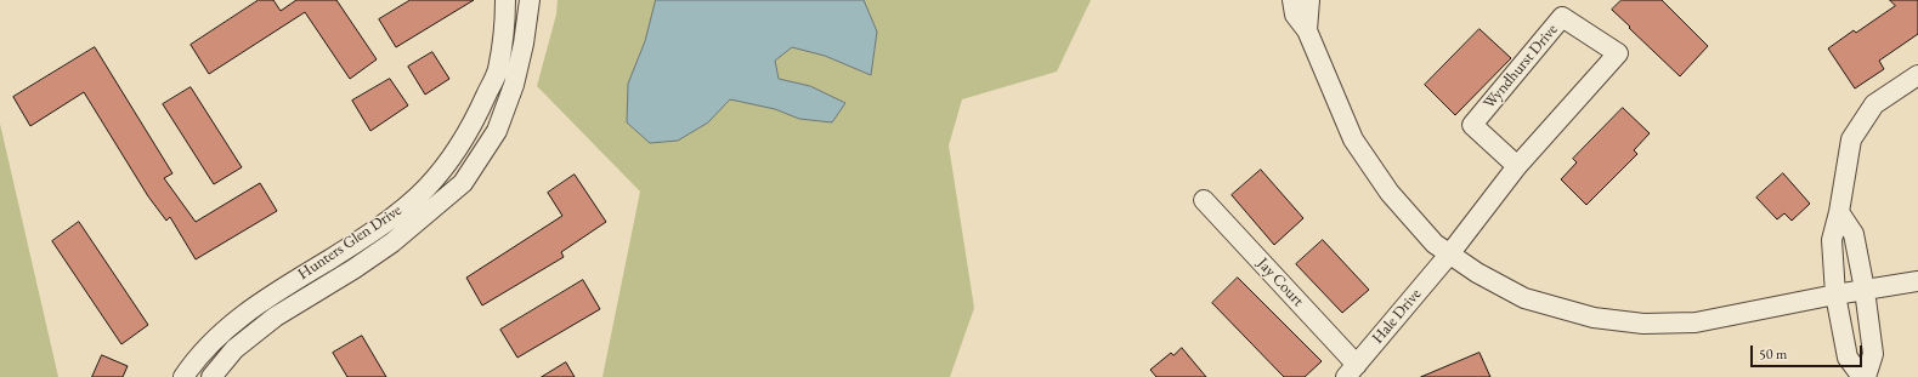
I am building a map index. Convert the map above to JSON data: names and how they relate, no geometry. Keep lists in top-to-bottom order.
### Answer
{
  "streets": {
    "street": [
      "Wyndhurst Drive",
      "Hunters Glen Drive",
      "Jay Court",
      "Hale Drive"
    ]
  },
  "crossings": [
    ["Wyndhurst Drive", "Hale Drive"],
    ["Jay Court", "Hale Drive"]
  ],
  "scale_bar": "50 m"
}
